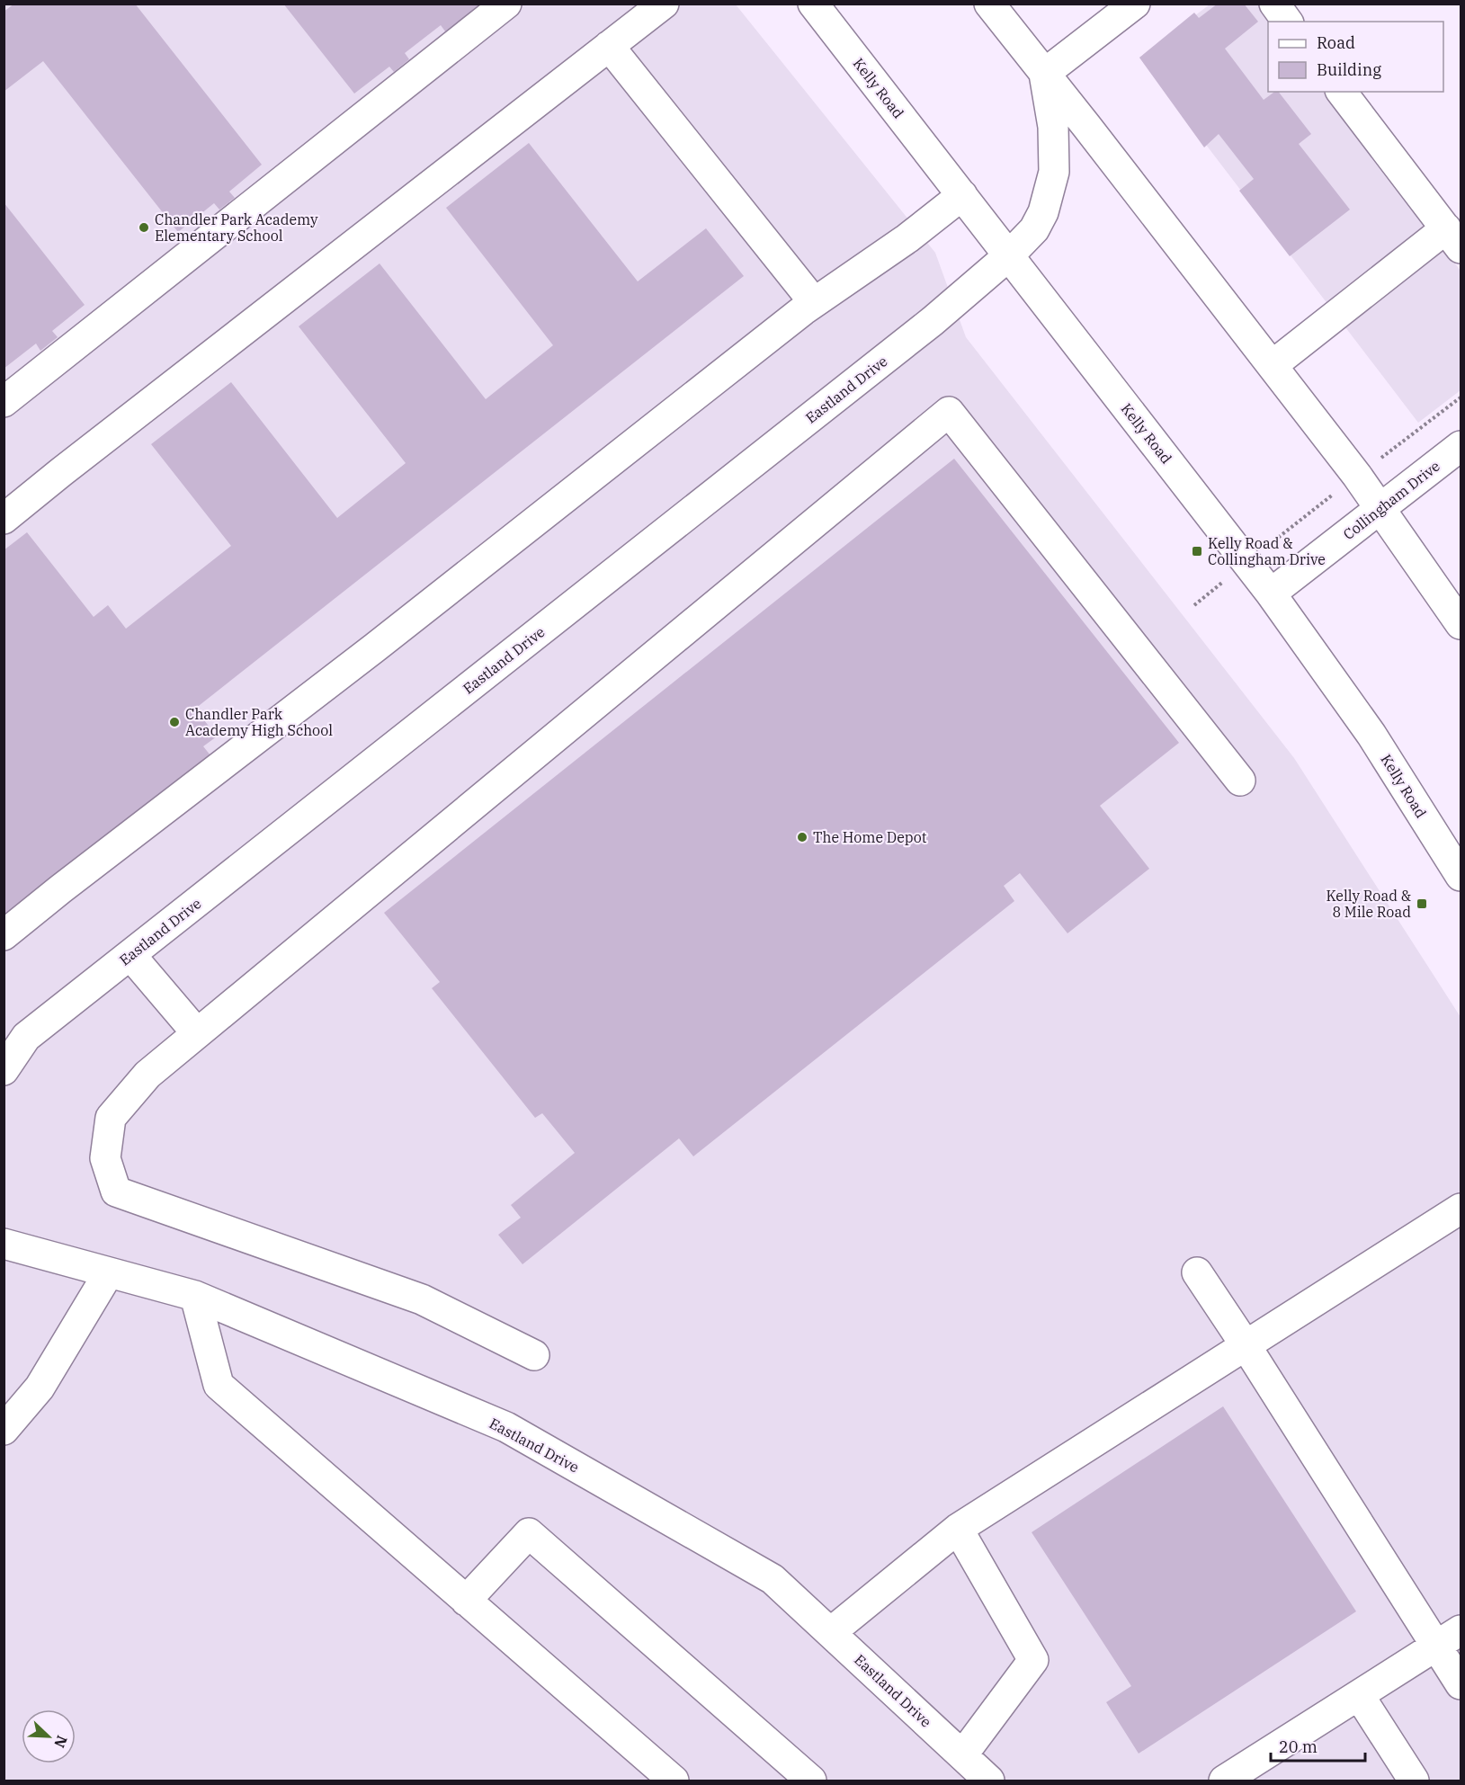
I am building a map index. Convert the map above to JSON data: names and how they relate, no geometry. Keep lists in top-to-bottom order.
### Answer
{
  "streets": {
    "street": ["Kelly Road", "Eastland Drive", "Collingham Drive"]
  },
  "crossings": [
    ["Kelly Road", "Eastland Drive"],
    ["Kelly Road", "Collingham Drive"]
  ],
  "places": {
    "other": ["Chandler Park Academy Elementary School", "Chandler Park Academy High School", "The Home Depot"],
    "transit": ["Kelly Road & Collingham Drive", "Kelly Road & 8 Mile Road"]
  },
  "legend": ["Road", "Building"],
  "scale_bar": "20 m",
  "north": "bottom right"
}
